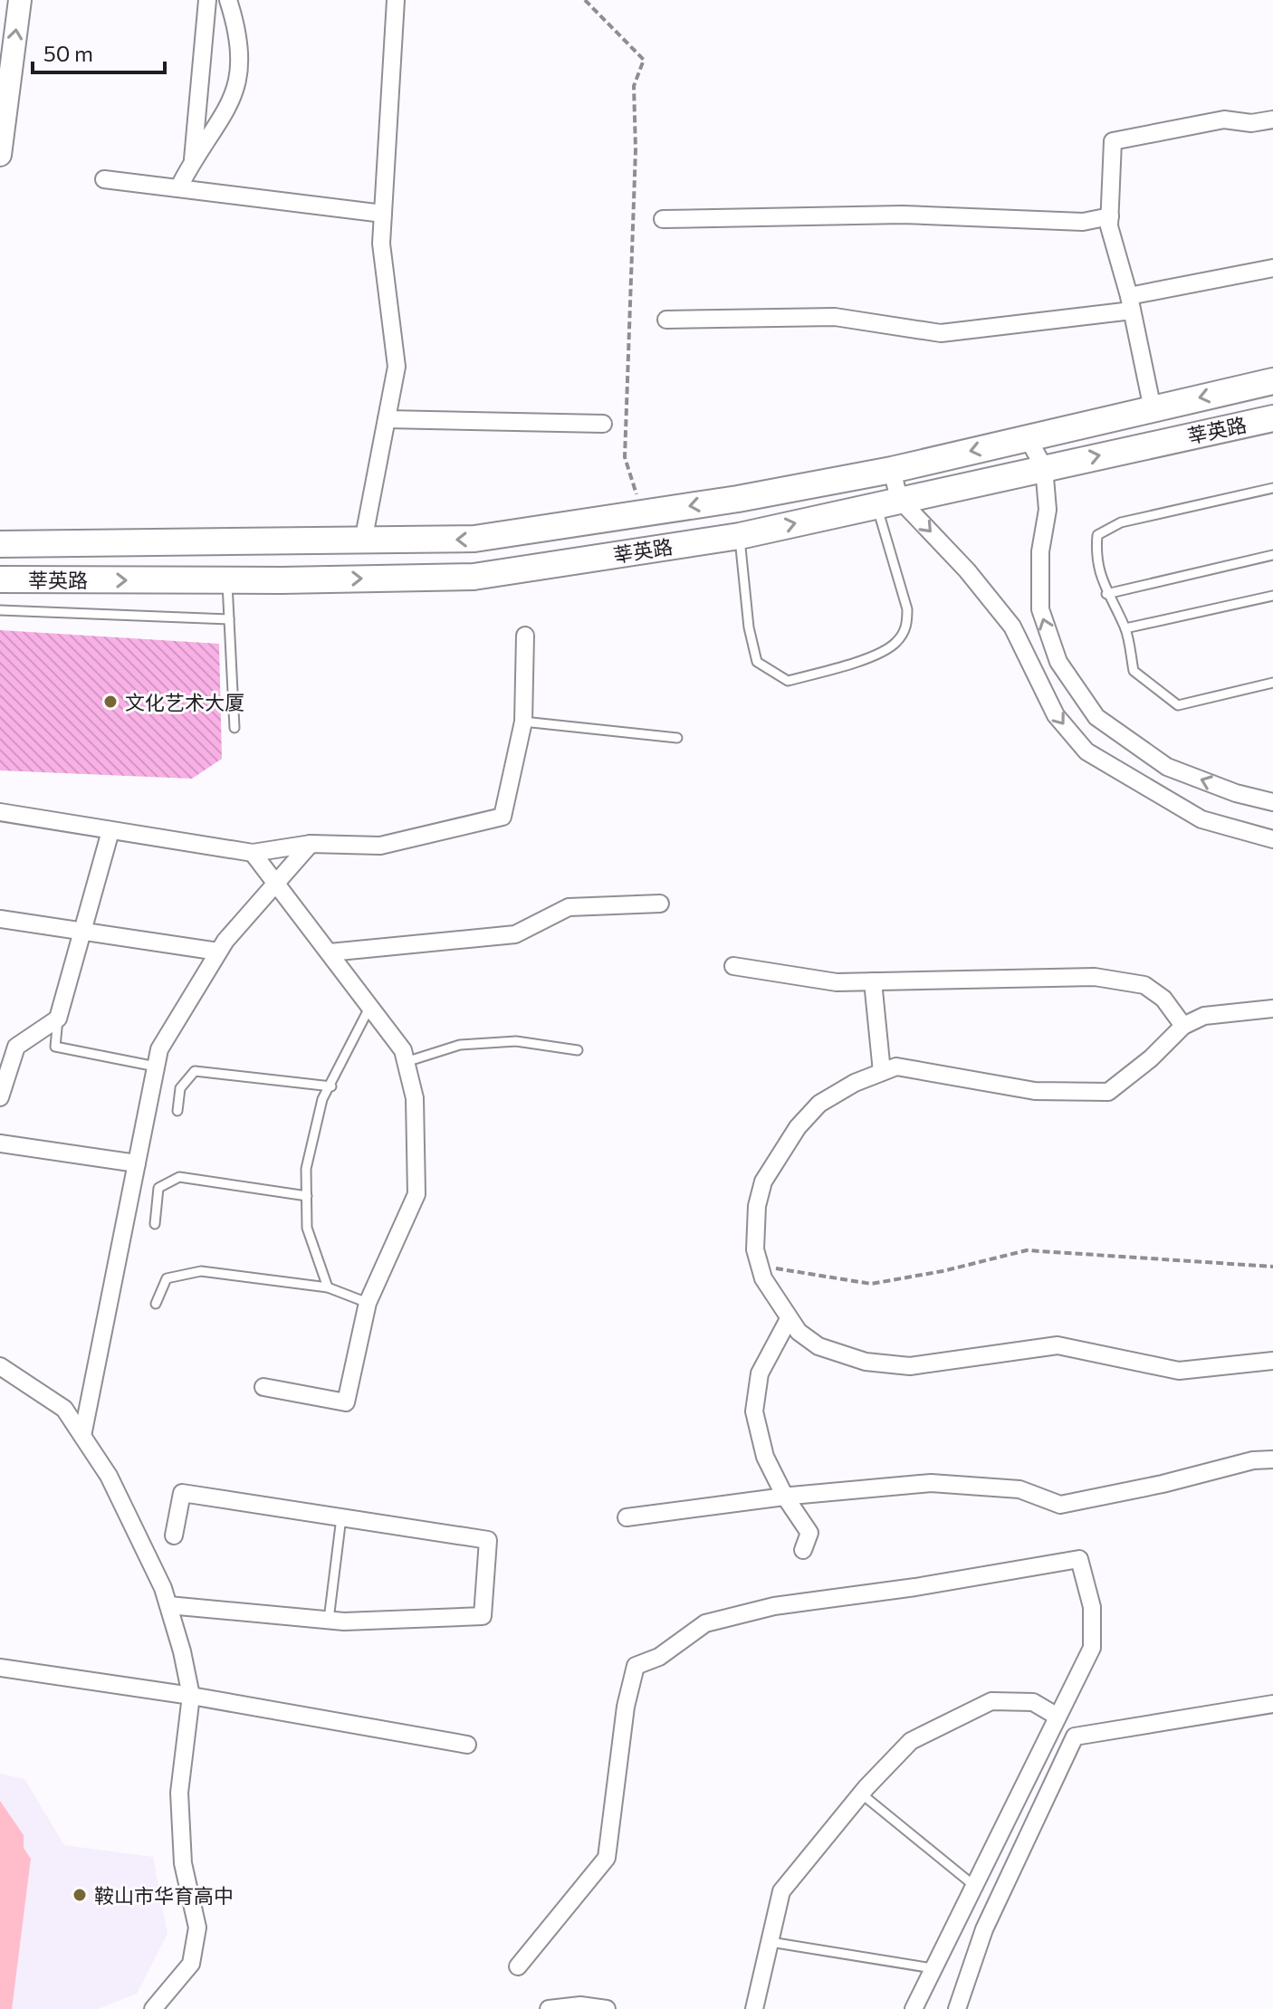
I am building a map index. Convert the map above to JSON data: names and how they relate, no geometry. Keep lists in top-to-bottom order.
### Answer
{
  "streets": {
    "main road": ["莘英路"]
  },
  "places": ["文化艺术大厦", "鞍山市华育高中"],
  "scale_bar": "50 m"
}
